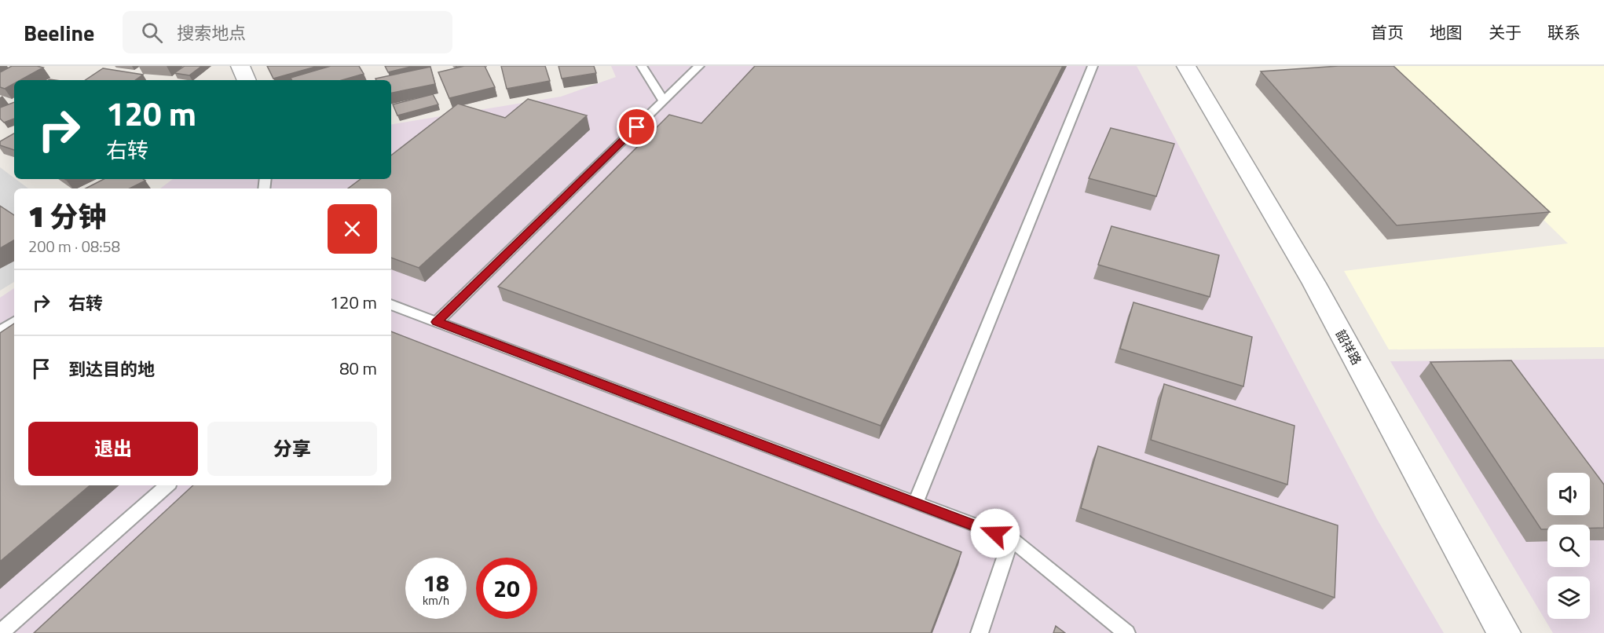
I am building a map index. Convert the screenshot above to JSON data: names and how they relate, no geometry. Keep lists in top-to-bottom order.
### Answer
{
  "streets": {
    "street": ["韶祥路"]
  },
  "page": {
    "header": "Beeline",
    "search": "搜索地点",
    "nav": [
      "首页",
      "地图",
      "关于",
      "联系"
    ],
    "turn": ["120 m", "右转"],
    "heading": ["1 分钟", "200 m · 08:58"],
    "list": [
      {
        "name": "右转",
        "value": "120 m"
      },
      {
        "name": "到达目的地",
        "value": "80 m"
      }
    ],
    "buttons": ["退出", "分享"],
    "speed": "18 km/h",
    "limit": "20"
  }
}
